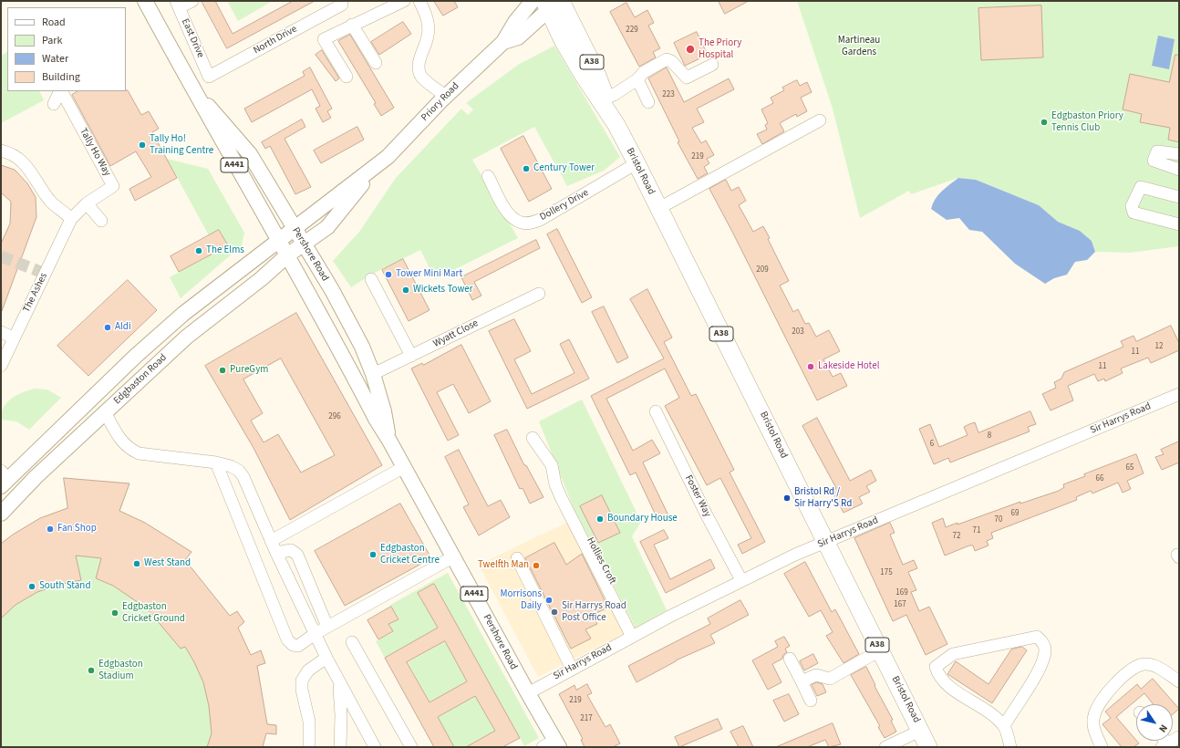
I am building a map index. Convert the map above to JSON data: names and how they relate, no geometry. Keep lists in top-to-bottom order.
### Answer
{
  "streets": {
    "highway": ["A38", "Bristol Road"],
    "main road": [
      "Priory Road",
      "A441",
      "Pershore Road",
      "Edgbaston Road"
    ],
    "street": [
      "East Drive",
      "North Drive",
      "Tally Ho Way",
      "Dollery Drive",
      "The Ashes",
      "Wyatt Close",
      "Sir Harrys Road",
      "Foster Way",
      "Hollies Croft"
    ]
  },
  "crossings": [
    ["East Drive", "North Drive"],
    ["Priory Road", "Bristol Road"],
    ["Priory Road", "Pershore Road"],
    ["Priory Road", "Edgbaston Road"],
    ["Tally Ho Way", "The Ashes"],
    ["Bristol Road", "Dollery Drive"],
    ["Bristol Road", "Sir Harrys Road"],
    ["Pershore Road", "Wyatt Close"],
    ["Pershore Road", "Edgbaston Road"],
    ["Pershore Road", "Sir Harrys Road"],
    ["Sir Harrys Road", "Foster Way"],
    ["Sir Harrys Road", "Hollies Croft"]
  ],
  "parks": ["Martineau Gardens"],
  "places": [
    "The Priory Hospital",
    "Edgbaston Priory Tennis Club",
    "Tally Ho! Training Centre",
    "Century Tower",
    "The Elms",
    "Tower Mini Mart",
    "Wickets Tower",
    "Aldi",
    "Lakeside Hotel",
    "PureGym",
    "Bristol Rd / Sir Harry'S Rd",
    "Boundary House",
    "Fan Shop",
    "Edgbaston Cricket Centre",
    "West Stand",
    "Twelfth Man",
    "South Stand",
    "Morrisons Daily",
    "Sir Harrys Road Post Office",
    "Edgbaston Cricket Ground",
    "Edgbaston Stadium"
  ],
  "house_numbers": [
    "229",
    "223",
    "219",
    "209",
    "203",
    "12",
    "11",
    "11",
    "296",
    "8",
    "6",
    "65",
    "66",
    "69",
    "70",
    "71",
    "72",
    "175",
    "169",
    "167",
    "219",
    "217"
  ],
  "legend": [
    "Road",
    "Park",
    "Water",
    "Building"
  ],
  "north": "bottom right"
}
